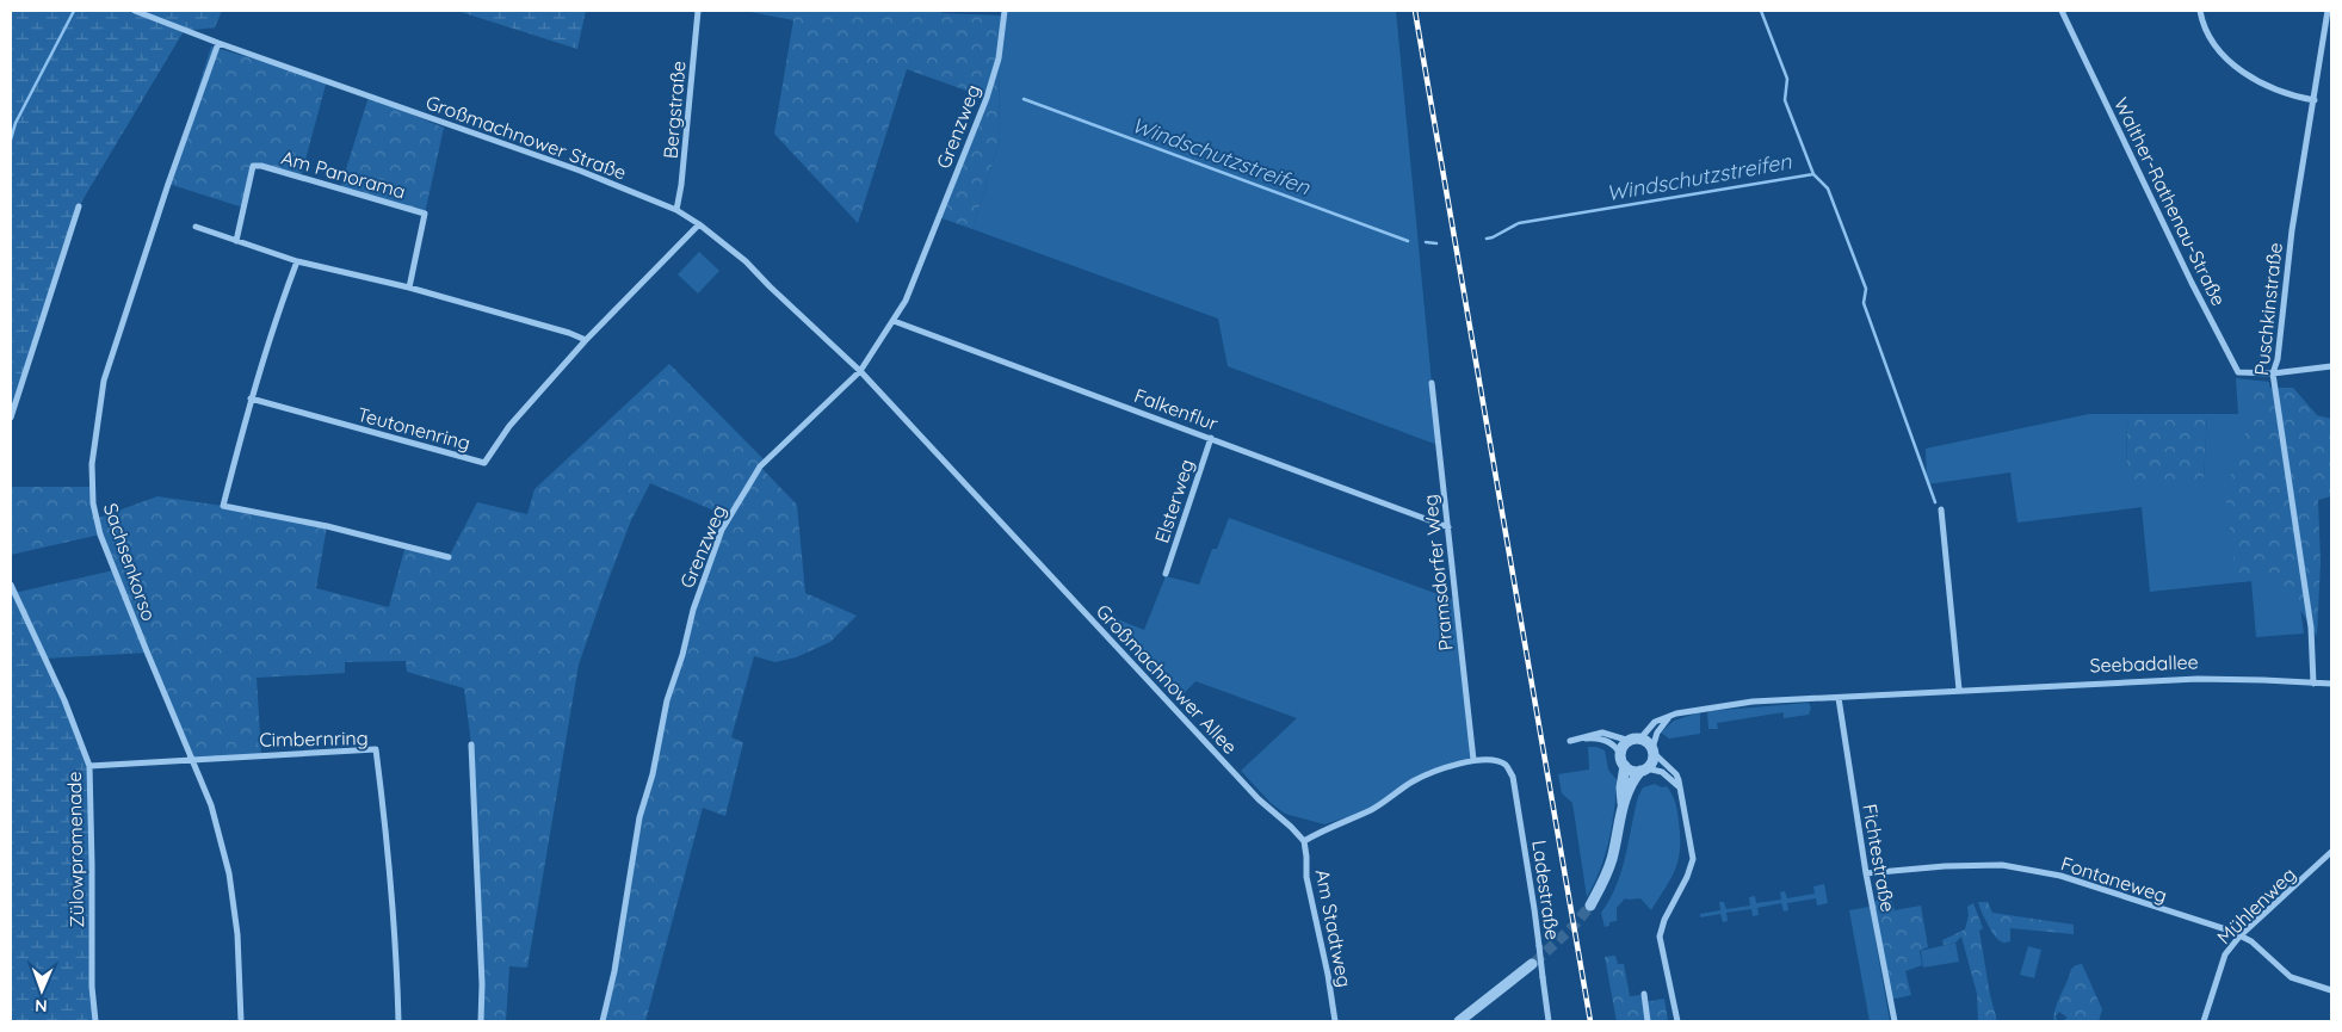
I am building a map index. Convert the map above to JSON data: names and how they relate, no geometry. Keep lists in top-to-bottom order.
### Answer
{
  "streets": {
    "street": [
      "Bergstraße",
      "Grenzweg",
      "Großmachnower Straße",
      "Am Panorama",
      "Walther-Rathenau-Straße",
      "Puschkinstraße",
      "Falkenflur",
      "Teutonenring",
      "Elsterweg",
      "Sachsenkorso",
      "Pramsdorfer Weg",
      "Seebadallee",
      "Großmachnower Allee",
      "Cimbernring",
      "Zülowpromenade",
      "Fichtestraße",
      "Fontaneweg",
      "Ladestraße",
      "Mühlenweg",
      "Am Stadtweg"
    ]
  },
  "crossings": [
    ["Bergstraße", "Großmachnower Straße"],
    ["Grenzweg", "Großmachnower Straße"],
    ["Grenzweg", "Falkenflur"],
    ["Grenzweg", "Großmachnower Allee"],
    ["Großmachnower Straße", "Teutonenring"],
    ["Großmachnower Straße", "Sachsenkorso"],
    ["Großmachnower Straße", "Großmachnower Allee"],
    ["Walther-Rathenau-Straße", "Puschkinstraße"],
    ["Puschkinstraße", "Seebadallee"],
    ["Falkenflur", "Elsterweg"],
    ["Falkenflur", "Pramsdorfer Weg"],
    ["Sachsenkorso", "Cimbernring"],
    ["Pramsdorfer Weg", "Ladestraße"],
    ["Seebadallee", "Fichtestraße"],
    ["Großmachnower Allee", "Am Stadtweg"],
    ["Cimbernring", "Zülowpromenade"],
    ["Fichtestraße", "Fontaneweg"],
    ["Fontaneweg", "Mühlenweg"]
  ],
  "water": ["Windschutzstreifen"],
  "north": "bottom"
}
